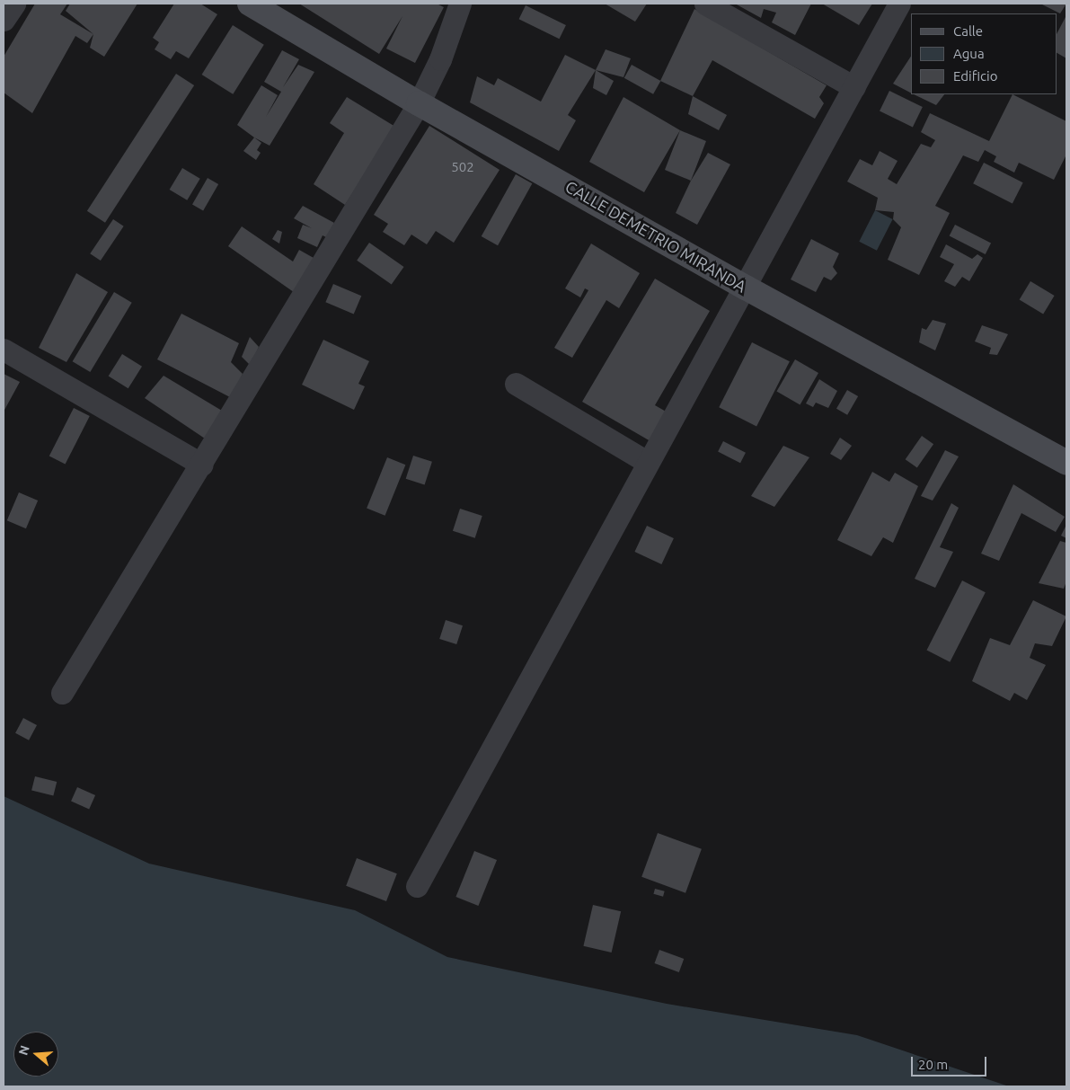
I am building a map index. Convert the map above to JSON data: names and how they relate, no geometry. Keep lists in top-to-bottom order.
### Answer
{
  "streets": {
    "main road": ["CALLE DEMETRIO MIRANDA"]
  },
  "house_numbers": ["502"],
  "legend": ["Calle", "Agua", "Edificio"],
  "scale_bar": "20 m",
  "north": "left"
}
